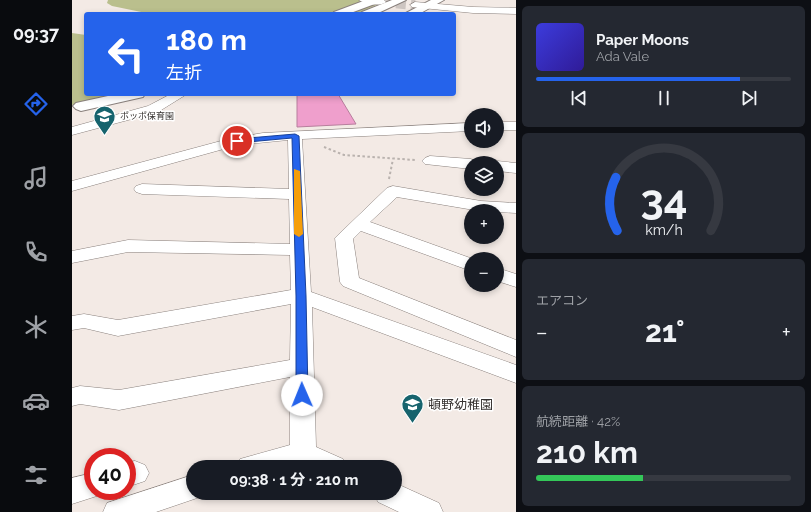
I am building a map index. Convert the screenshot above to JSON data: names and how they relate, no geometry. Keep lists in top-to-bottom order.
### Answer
{
  "places": {
    "school or university": ["ポッポ保育園", "頓野幼稚園"]
  },
  "page": {
    "tabs": "09:37",
    "turn": ["180 m", "左折"],
    "song": ["Paper Moons", "Ada Vale"],
    "map_buttons": ["+", "−"],
    "tile": [
      "エアコン",
      ["航続距離 · 42%", "210 km"]
    ],
    "heat": ["−", "21°", "+"],
    "limit": "40",
    "trip": "09:38 · 1 分 · 210 m",
    "gauge": ["34", "km/h"]
  }
}
